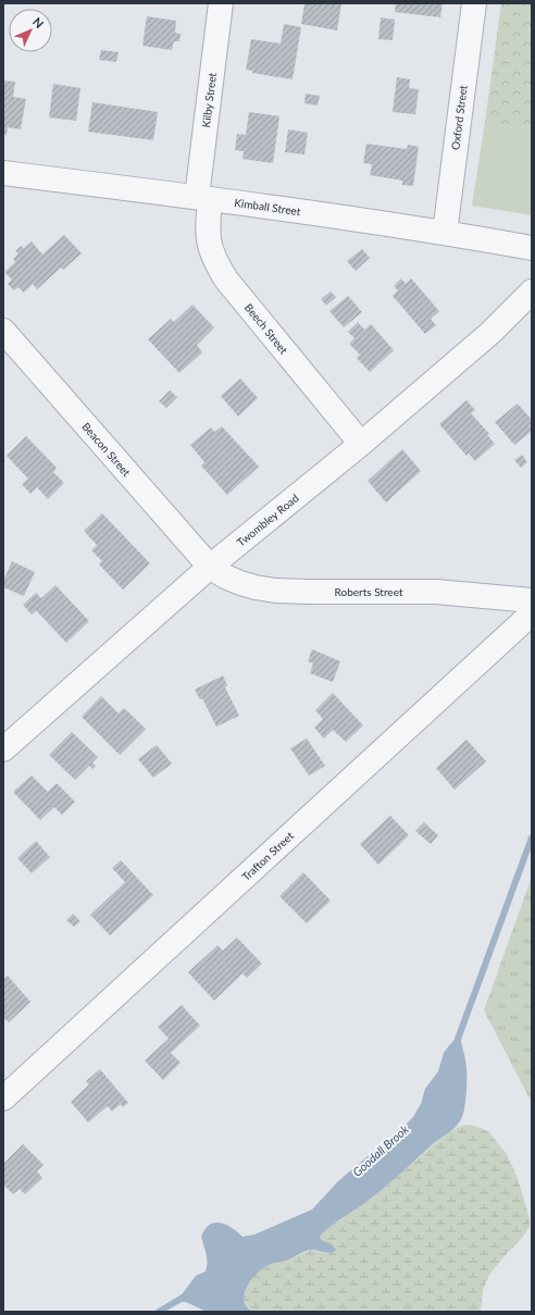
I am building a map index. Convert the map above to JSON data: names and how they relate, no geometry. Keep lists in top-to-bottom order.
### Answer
{
  "streets": {
    "street": [
      "Kilby Street",
      "Oxford Street",
      "Kimball Street",
      "Beech Street",
      "Beacon Street",
      "Twombley Road",
      "Roberts Street",
      "Trafton Street"
    ]
  },
  "crossings": [
    ["Kilby Street", "Kimball Street"],
    ["Kilby Street", "Beech Street"],
    ["Oxford Street", "Kimball Street"],
    ["Kimball Street", "Beech Street"],
    ["Beech Street", "Twombley Road"],
    ["Beacon Street", "Twombley Road"],
    ["Beacon Street", "Roberts Street"],
    ["Twombley Road", "Roberts Street"]
  ],
  "water": ["Goodall Brook"],
  "north": "top right"
}
